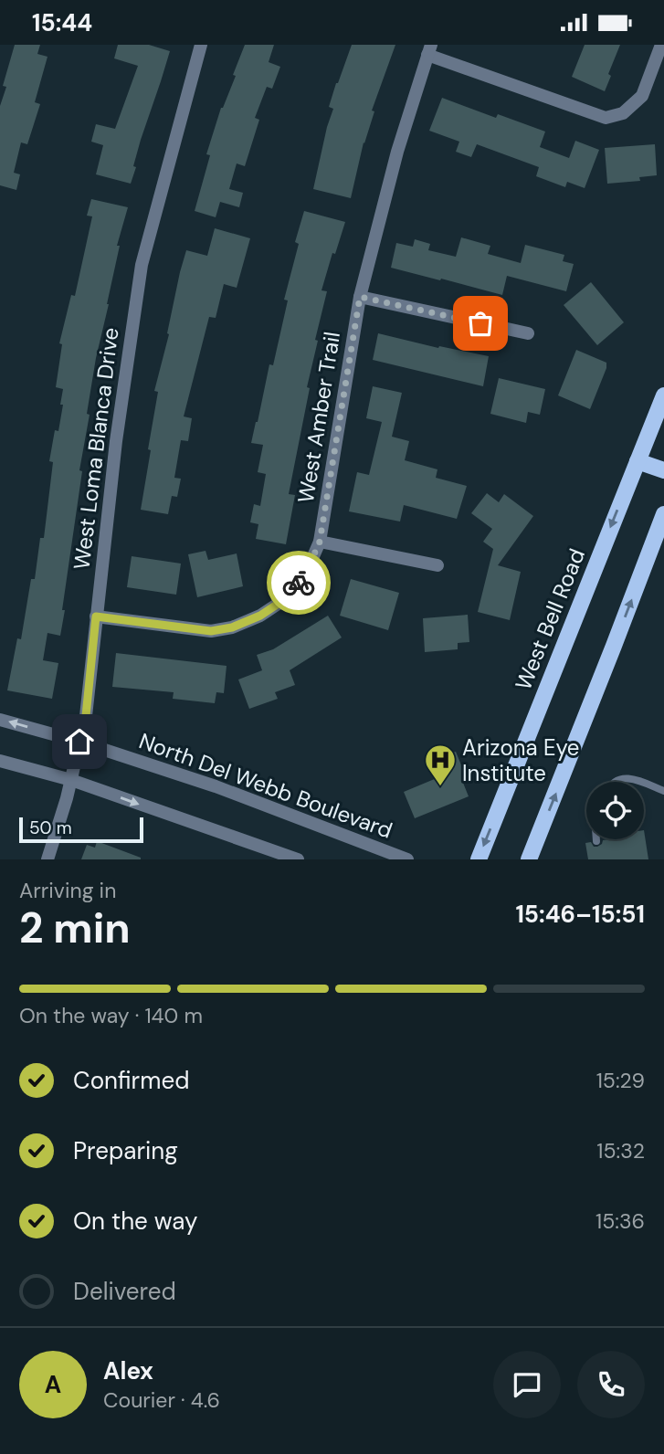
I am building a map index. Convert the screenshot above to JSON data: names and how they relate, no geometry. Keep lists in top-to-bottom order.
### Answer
{
  "streets": {
    "main road": ["West Bell Road"],
    "street": ["West Amber Trail", "West Loma Blanca Drive", "North Del Webb Boulevard"]
  },
  "crossings": [
    ["West Amber Trail", "West Loma Blanca Drive"],
    ["West Loma Blanca Drive", "North Del Webb Boulevard"]
  ],
  "places": {
    "hospital": ["Arizona Eye Institute"]
  },
  "scale_bar": "50 m",
  "page": {
    "status": "15:44",
    "scale": "50 m",
    "heading": ["2 min", "Arriving in", "15:46–15:51"],
    "panel": ["Alex", "Courier · 4.6"],
    "bar": "On the way · 140 m",
    "list": [
      ["Confirmed", "15:29"],
      ["Preparing", "15:32"],
      ["On the way", "15:36"],
      "Delivered"
    ],
    "round": "A"
  }
}
